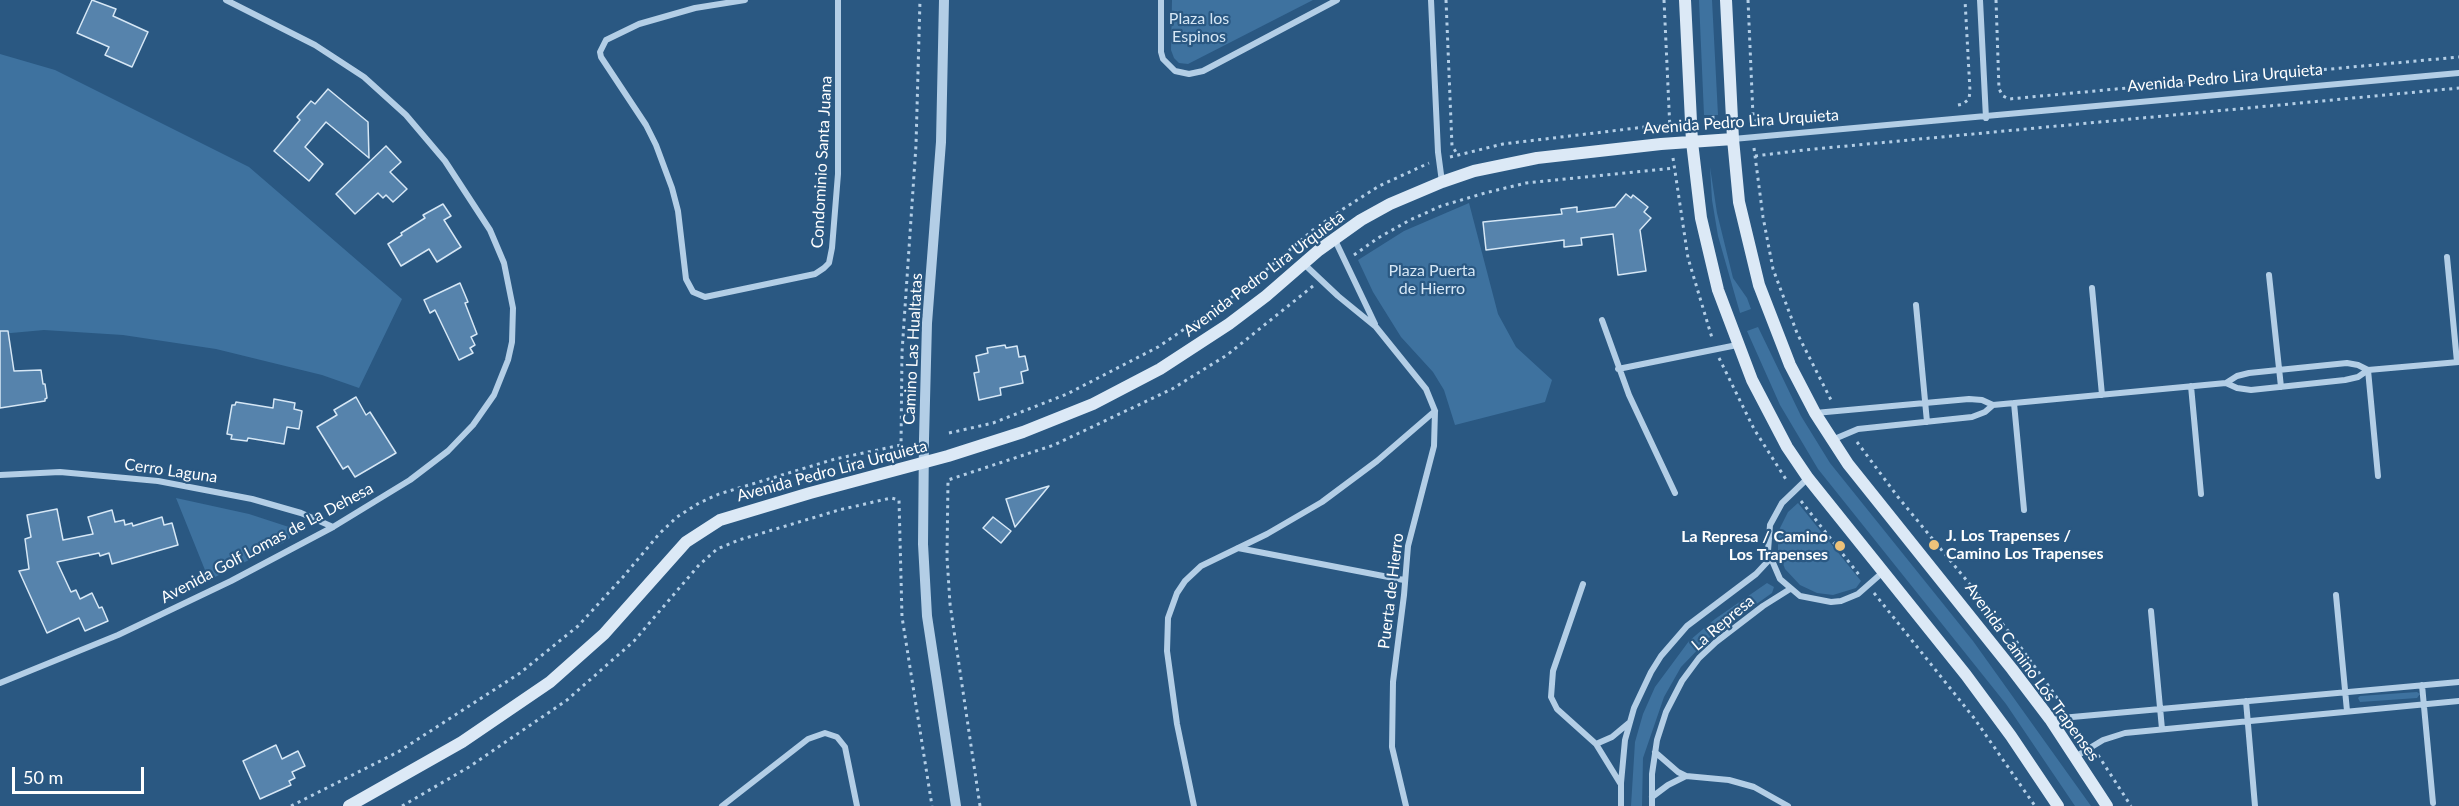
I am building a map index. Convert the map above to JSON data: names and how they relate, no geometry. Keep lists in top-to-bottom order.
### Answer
{
  "streets": {
    "main road": ["Avenida Pedro Lira Urquieta", "Avenida Camino Los Trapenses"],
    "street": [
      "Condominio Santa Juana",
      "Camino Las Hualtatas",
      "Cerro Laguna",
      "Avenida Golf Lomas de La Dehesa",
      "Puerta de Hierro",
      "La Represa"
    ]
  },
  "crossings": [
    ["Avenida Pedro Lira Urquieta", "Camino Las Hualtatas"],
    ["Avenida Pedro Lira Urquieta", "Puerta de Hierro"],
    ["Avenida Pedro Lira Urquieta", "Avenida Camino Los Trapenses"],
    ["Cerro Laguna", "Avenida Golf Lomas de La Dehesa"]
  ],
  "parks": ["Plaza los Espinos", "Plaza Puerta de Hierro"],
  "places": ["J. Los Trapenses / Camino Los Trapenses", "La Represa / Camino Los Trapenses"],
  "scale_bar": "50 m"
}
